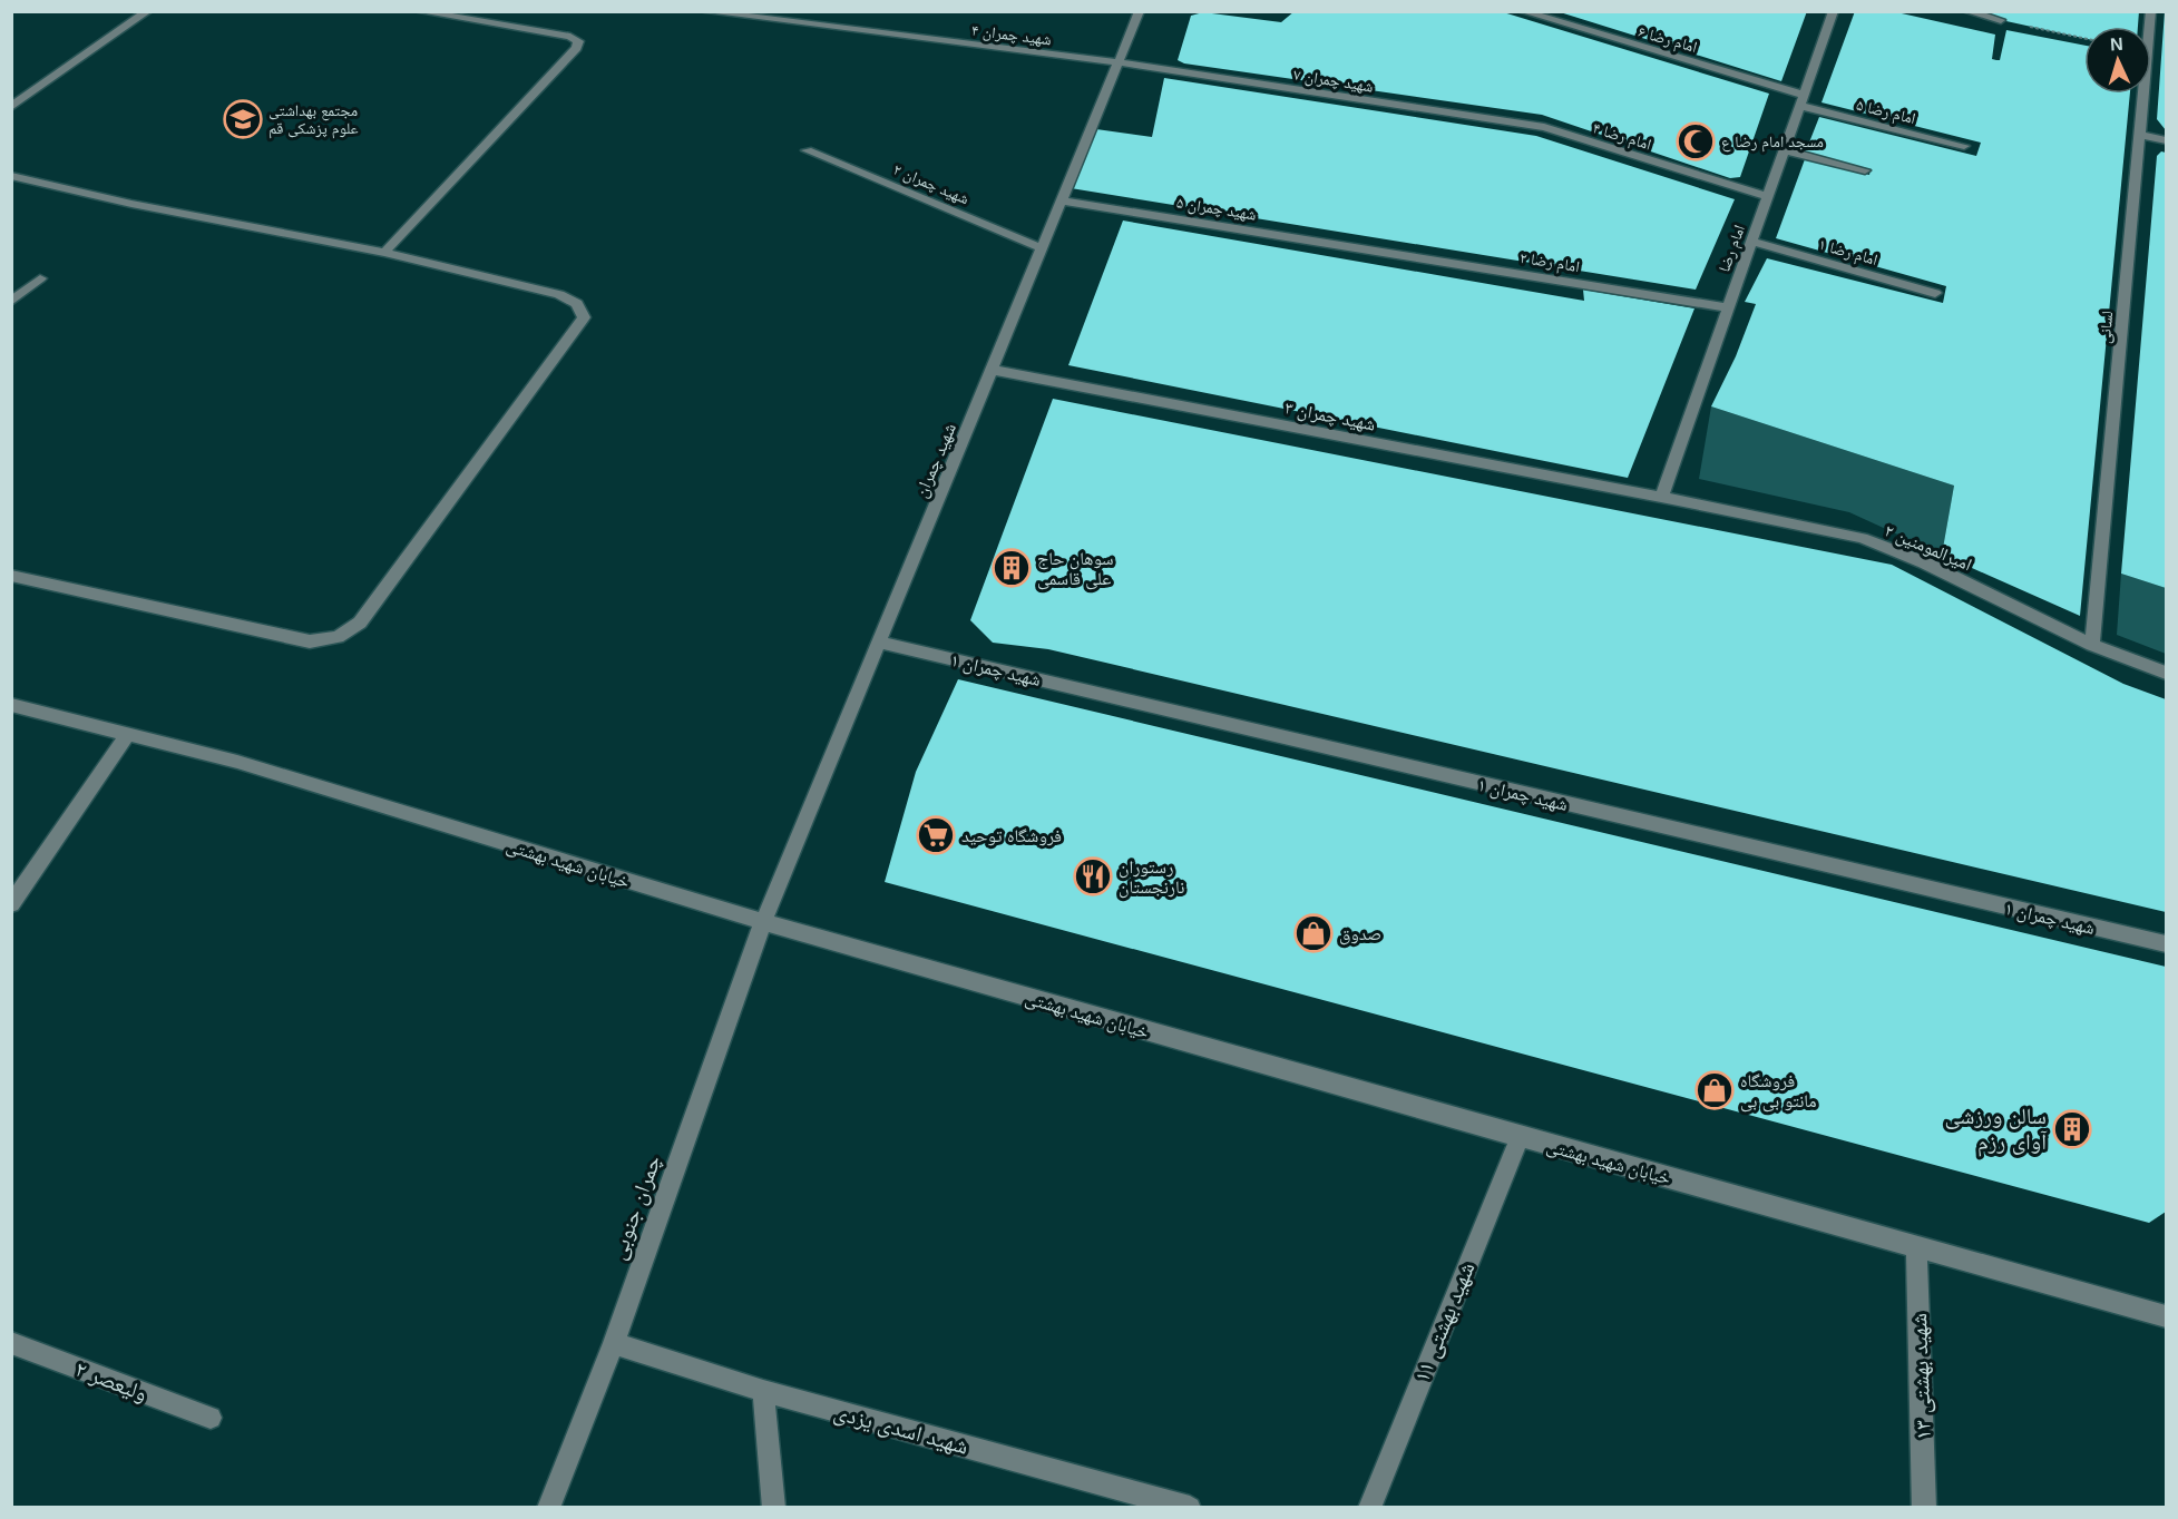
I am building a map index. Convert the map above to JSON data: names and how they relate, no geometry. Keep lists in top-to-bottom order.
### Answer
{
  "streets": {
    "street": [
      "شهید چمران ۴",
      "امام رضا ۶",
      "شهید چمران ۷",
      "امام رضا ۵",
      "امام رضا ۴",
      "شهید چمران ۲",
      "شهید چمران ۵",
      "امام رضا",
      "امام رضا ۱",
      "امام رضا ۲",
      "لسانی",
      "شهید چمران ۳",
      "شهید چمران",
      "امیرالمومنین ۲",
      "شهید چمران ۱",
      "خیابان شهید بهشتی",
      "چمران جنوبی",
      "شهید بهشتی ۱۱",
      "شهید بهشتی ۱۳",
      "ولیعصر ۲",
      "شهید اسدی یزدی"
    ]
  },
  "crossings": [
    ["شهید چمران ۴", "شهید چمران ۷"],
    ["شهید چمران ۴", "شهید چمران"],
    ["امام رضا ۶", "امام رضا ۵"],
    ["امام رضا ۶", "امام رضا"],
    ["شهید چمران ۷", "امام رضا ۴"],
    ["شهید چمران ۷", "شهید چمران"],
    ["امام رضا ۵", "امام رضا"],
    ["امام رضا ۴", "امام رضا"],
    ["شهید چمران ۲", "شهید چمران"],
    ["شهید چمران ۵", "امام رضا ۲"],
    ["شهید چمران ۵", "شهید چمران"],
    ["امام رضا", "امام رضا ۱"],
    ["امام رضا", "امام رضا ۲"],
    ["امام رضا", "شهید چمران ۳"],
    ["امام رضا", "امیرالمومنین ۲"],
    ["لسانی", "امیرالمومنین ۲"],
    ["شهید چمران ۳", "شهید چمران"],
    ["شهید چمران ۳", "امیرالمومنین ۲"],
    ["شهید چمران", "شهید چمران ۱"],
    ["شهید چمران", "خیابان شهید بهشتی"],
    ["شهید چمران", "چمران جنوبی"],
    ["خیابان شهید بهشتی", "چمران جنوبی"],
    ["خیابان شهید بهشتی", "شهید بهشتی ۱۱"],
    ["خیابان شهید بهشتی", "شهید بهشتی ۱۳"],
    ["چمران جنوبی", "شهید اسدی یزدی"]
  ],
  "places": {
    "school or university": ["مجتمع بهداشتی علوم پزشکی قم"],
    "mosque": ["مسجد امام رضا ع"],
    "building": ["سوهان حاج علی قاسمی", "سالن ورزشی آوای رزم"],
    "supermarket": ["فروشگاه توحید"],
    "restaurant": ["رستوران نارنجستان"],
    "shop": ["صدوق", "فروشگاه مانتو بی بی"]
  },
  "north": "top"
}
